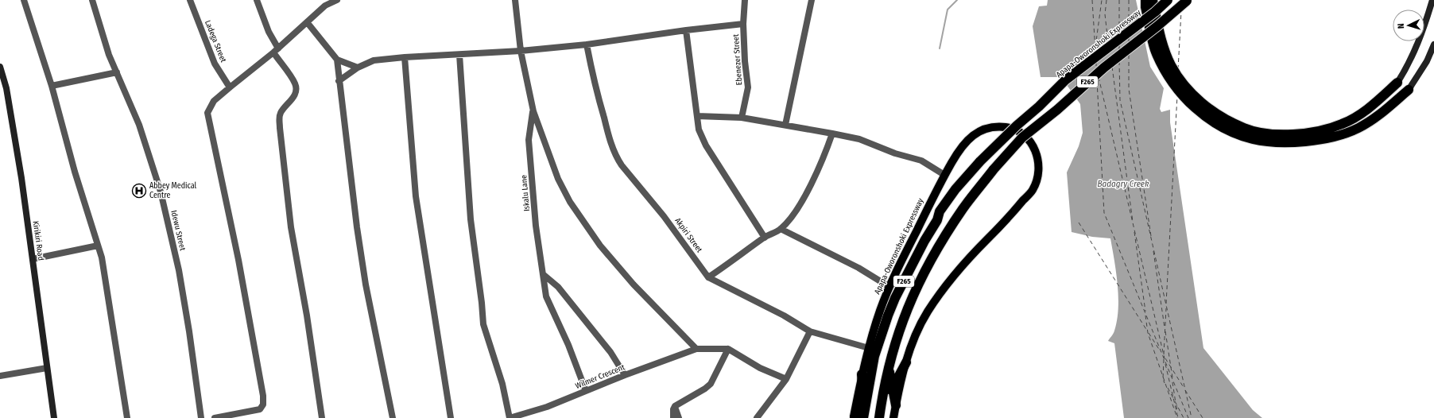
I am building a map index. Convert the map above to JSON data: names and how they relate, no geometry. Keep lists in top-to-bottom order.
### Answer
{
  "streets": {
    "highway": ["Apapa-Oworonshoki Expressway", "F265"],
    "main road": ["Kirikiri Road"],
    "street": [
      "Ladega Street",
      "Ebenezer Street",
      "Iskalu Lane",
      "Idewu Street",
      "Akpiri Street",
      "Wilmer Crescent"
    ]
  },
  "crossings": [
    ["Apapa-Oworonshoki Expressway", "Akpiri Street"],
    ["Iskalu Lane", "Wilmer Crescent"]
  ],
  "water": ["Badagry Creek"],
  "places": {
    "hospital": ["Abbey Medical Centre"]
  },
  "north": "left"
}
